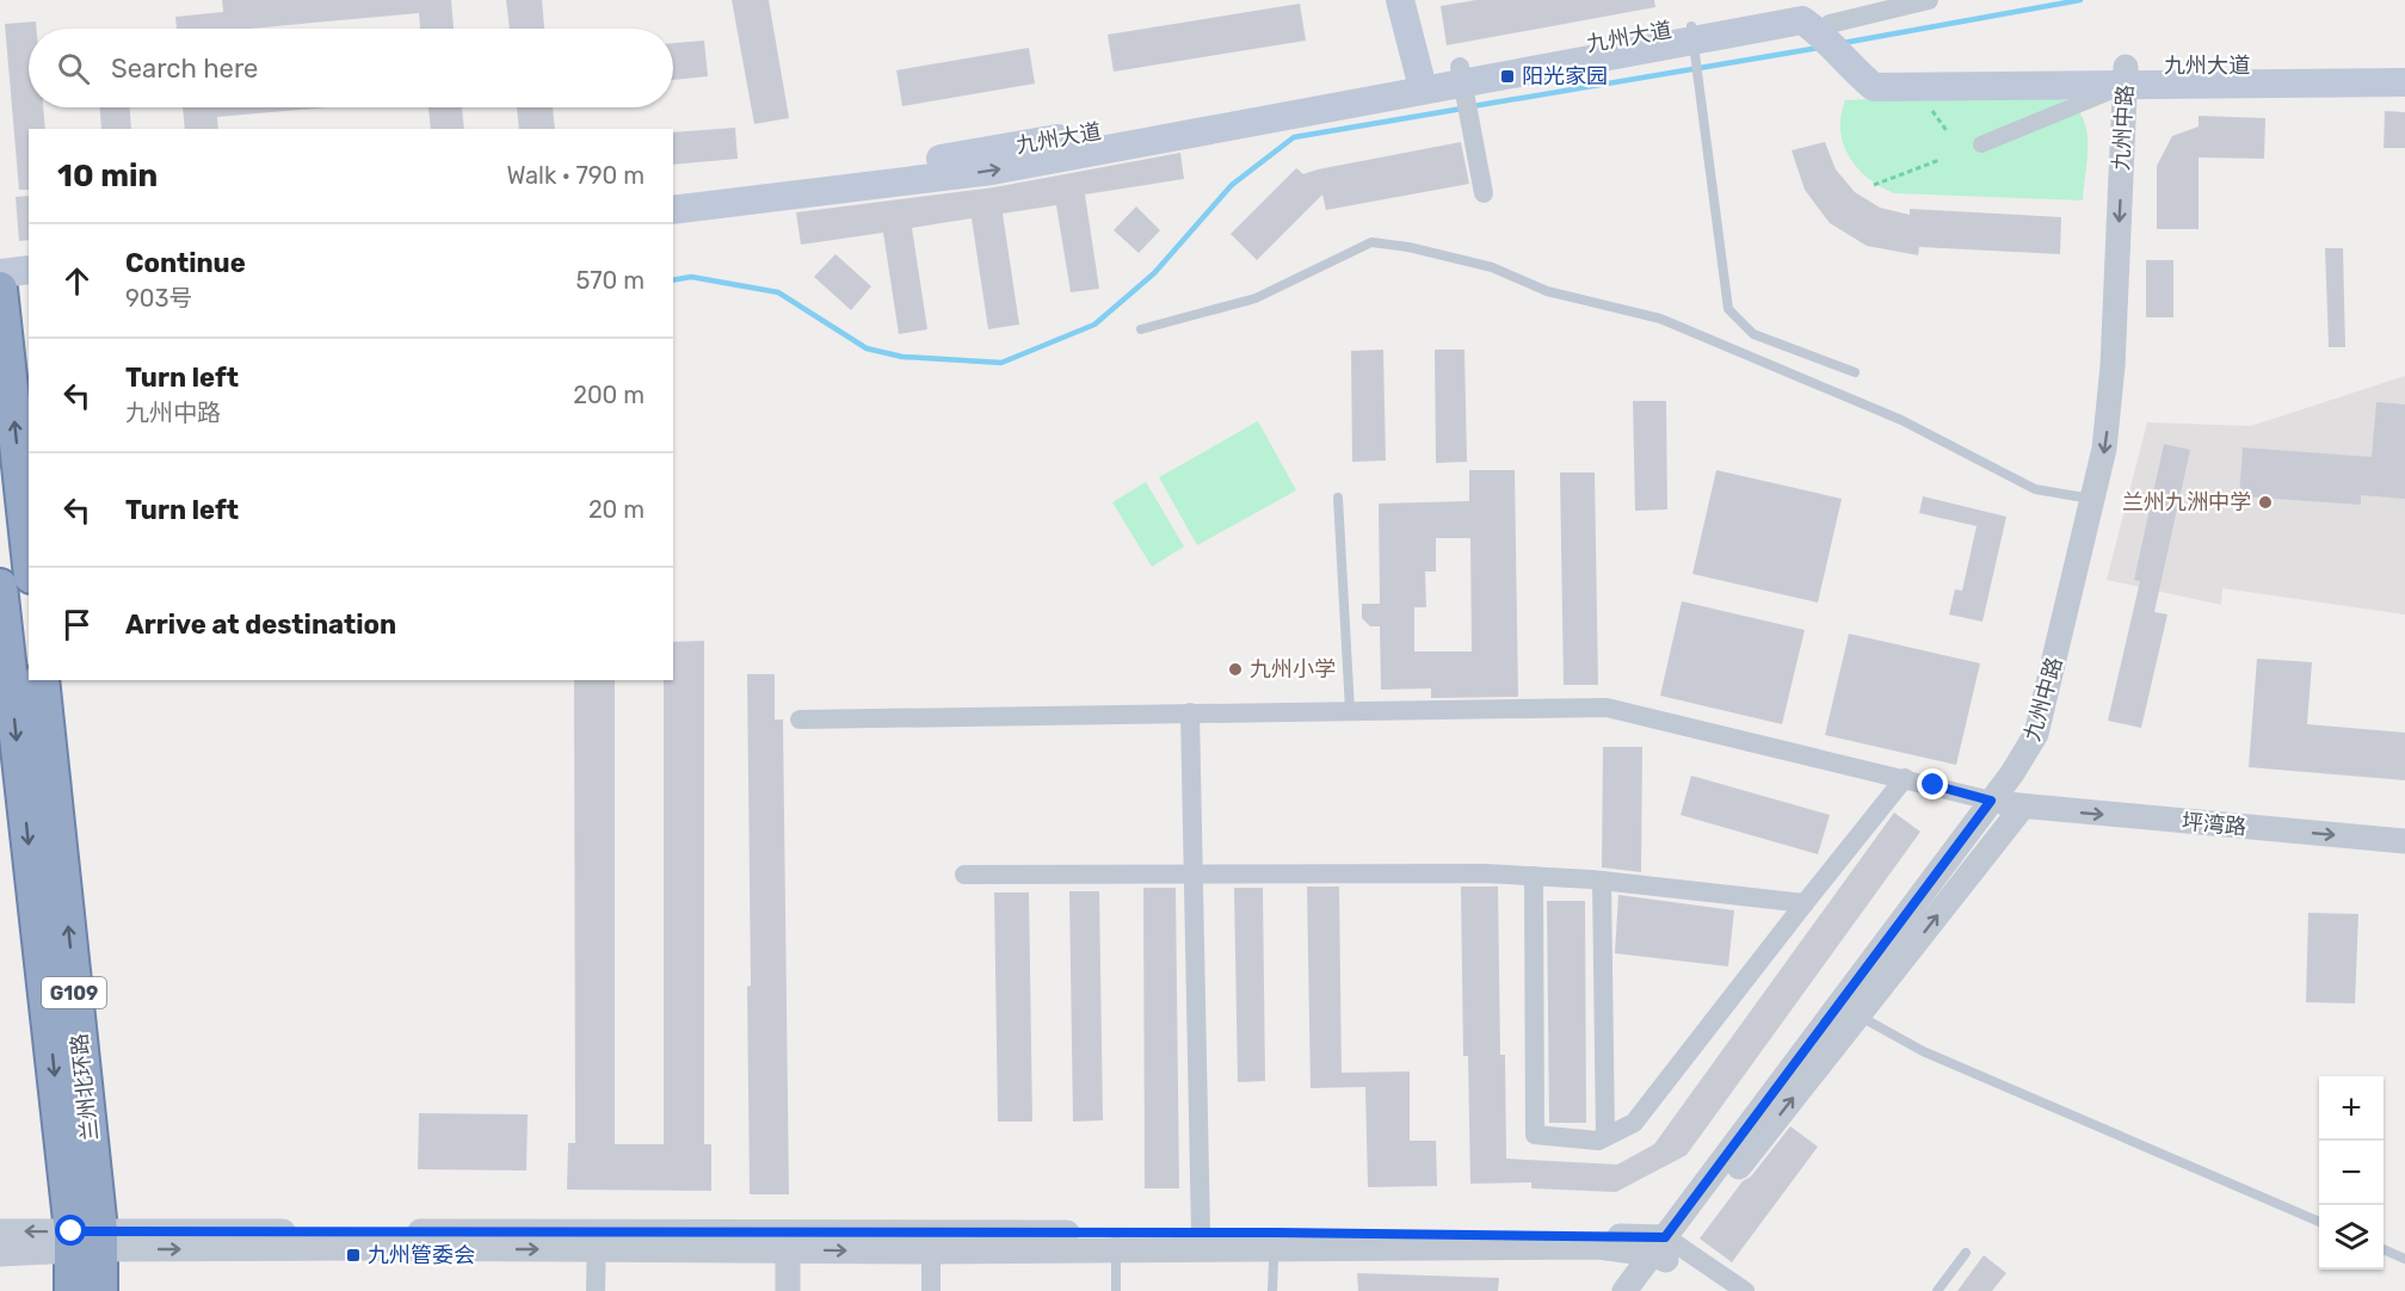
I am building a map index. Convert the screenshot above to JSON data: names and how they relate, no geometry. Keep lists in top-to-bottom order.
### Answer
{
  "streets": {
    "highway": ["G109", "兰州北环路"],
    "main road": ["九州大道"],
    "street": ["九州中路", "坪湾路"]
  },
  "crossings": [
    ["九州大道", "九州中路"],
    ["九州中路", "坪湾路"],
    ["G109", "兰州北环路"]
  ],
  "one_way": ["坪湾路"],
  "places": {
    "transit": ["阳光家园", "九州管委会"],
    "other": ["兰州九洲中学", "九州小学"]
  },
  "page": {
    "search": "Search here",
    "heading": ["10 min", "Walk · 790 m"],
    "list": [
      ["Continue", "903号", "570 m"],
      ["Turn left", "九州中路", "200 m"],
      ["Turn left", "20 m"],
      "Arrive at destination"
    ],
    "map_buttons": ["+", "−"]
  }
}
